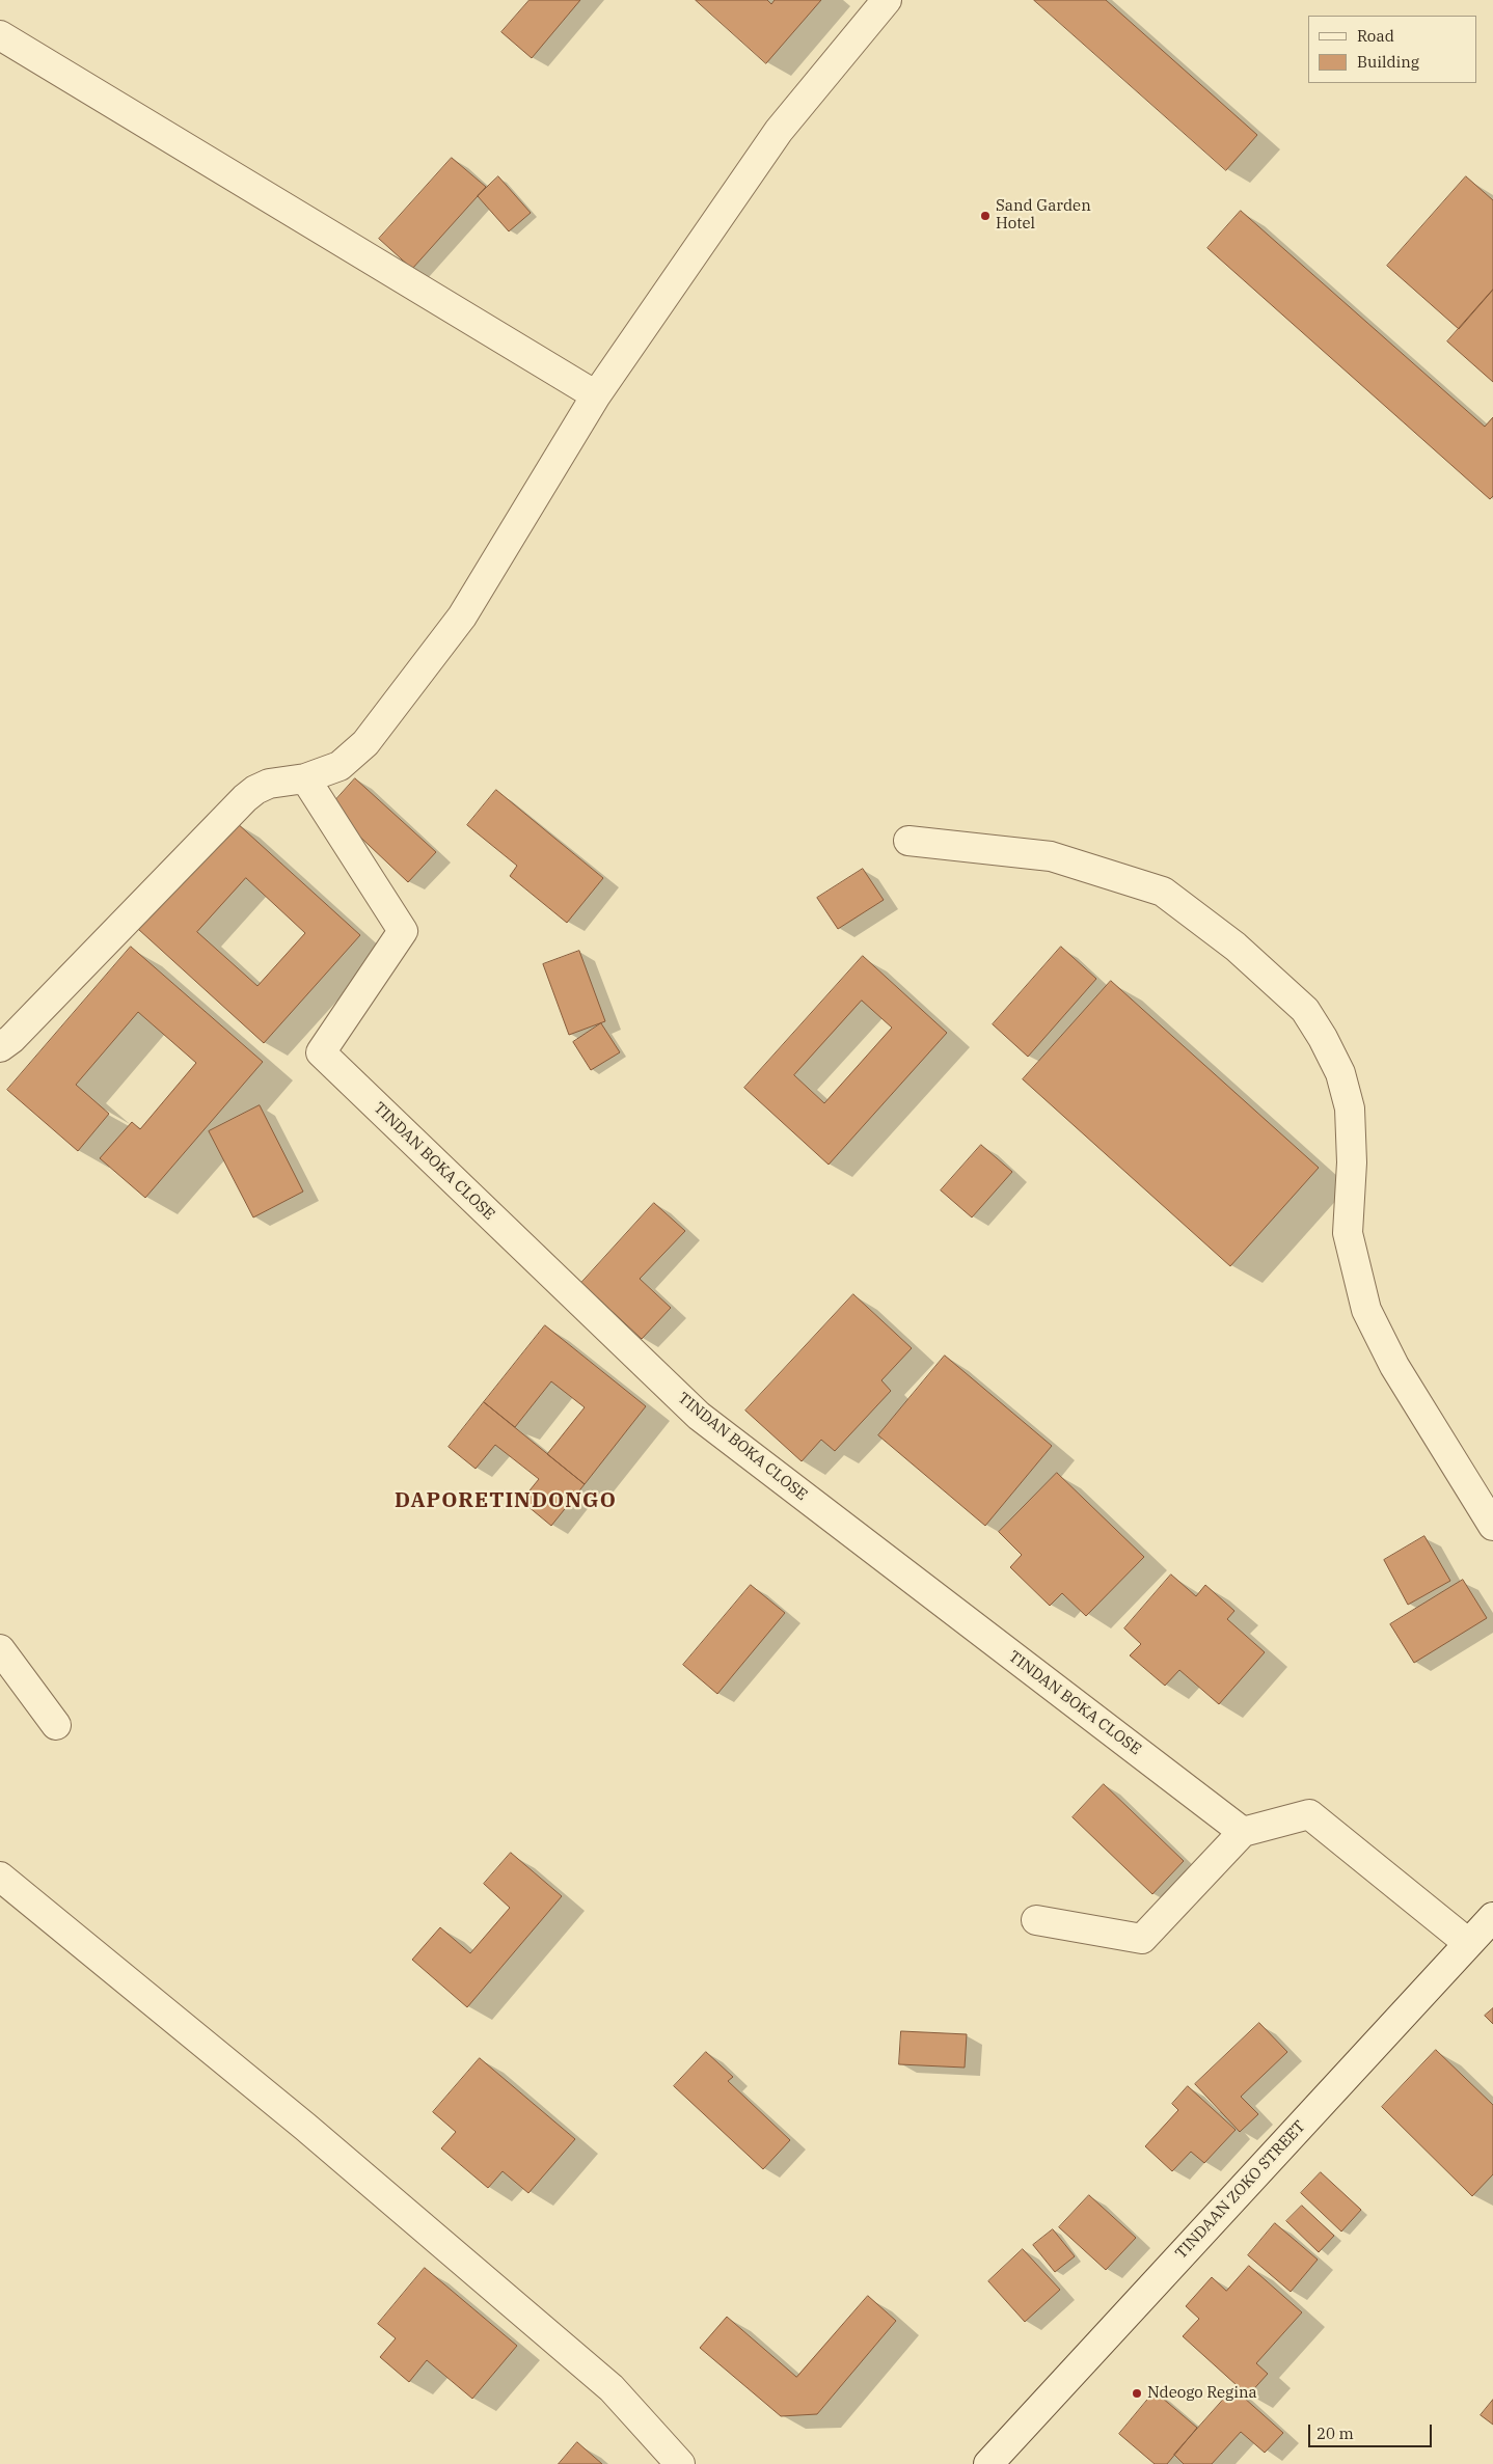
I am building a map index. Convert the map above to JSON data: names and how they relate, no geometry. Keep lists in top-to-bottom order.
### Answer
{
  "streets": {
    "street": ["TINDAN BOKA CLOSE", "TINDAAN ZOKO STREET"]
  },
  "districts": ["DAPORETINDONGO"],
  "places": ["Sand Garden Hotel", "Ndeogo Regina"],
  "legend": ["Road", "Building"],
  "scale_bar": "20 m"
}
